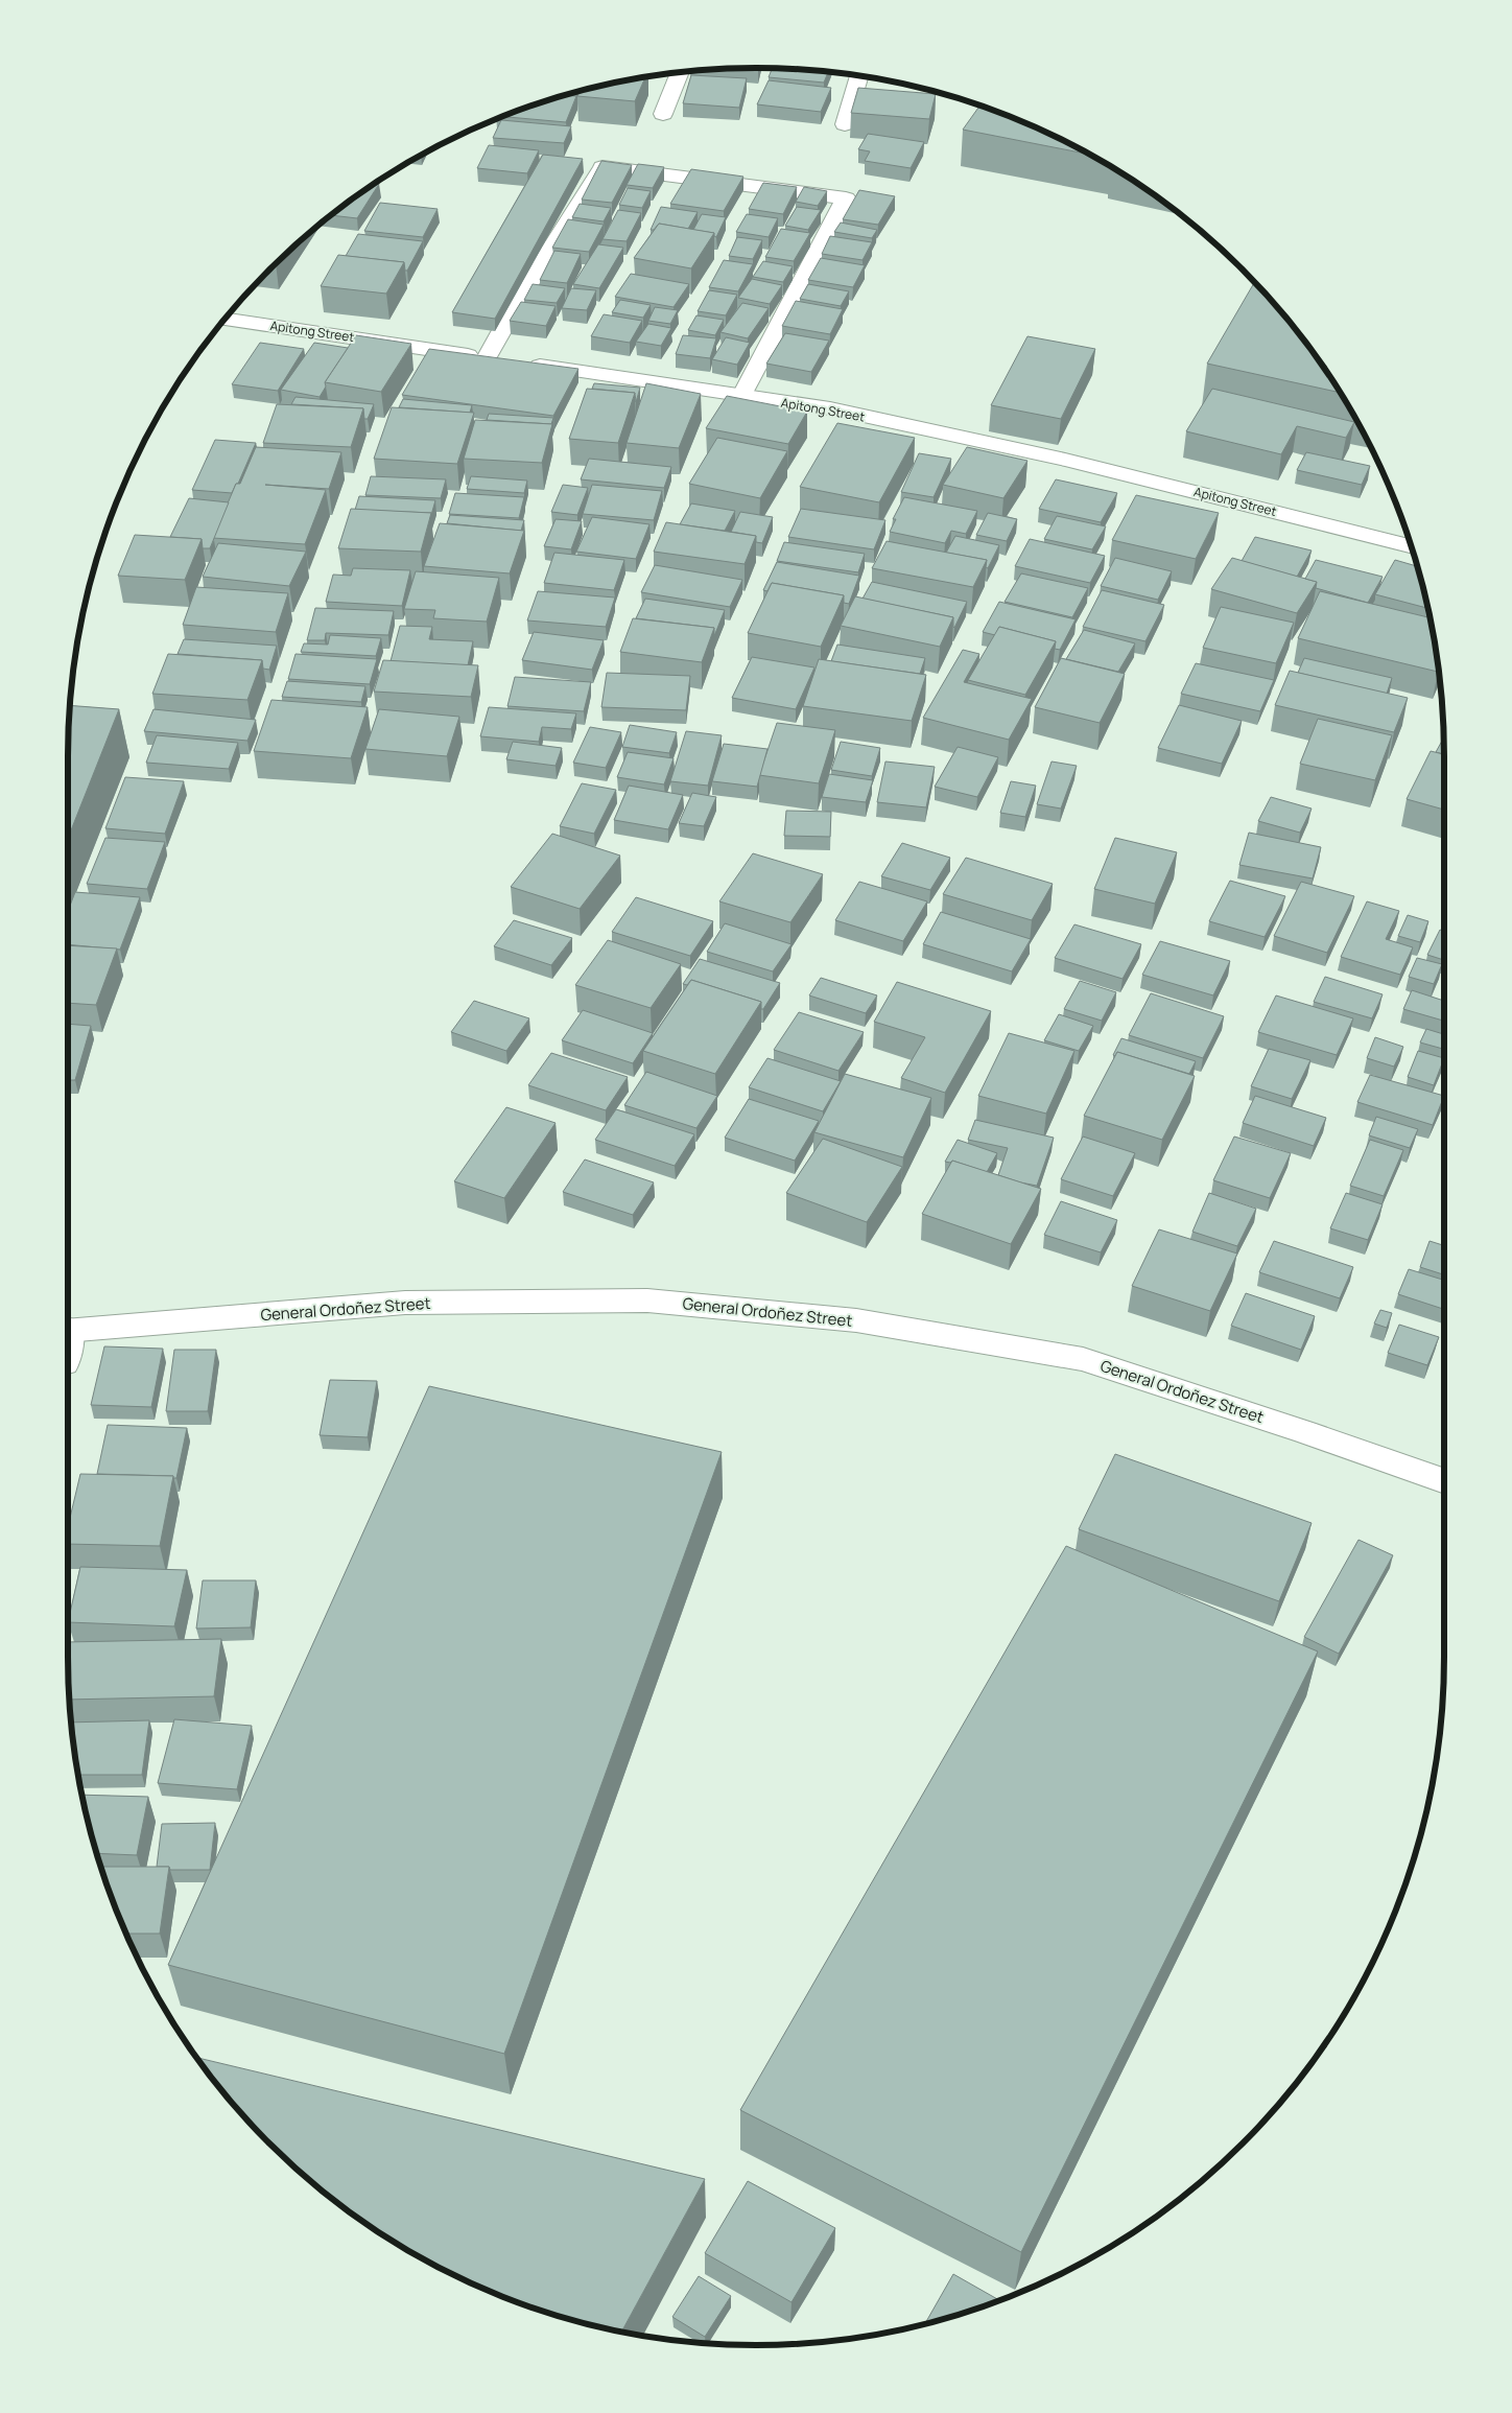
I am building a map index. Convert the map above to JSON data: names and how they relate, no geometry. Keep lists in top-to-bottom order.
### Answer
{
  "streets": {
    "street": ["Apitong Street", "General Ordoñez Street"]
  }
}
